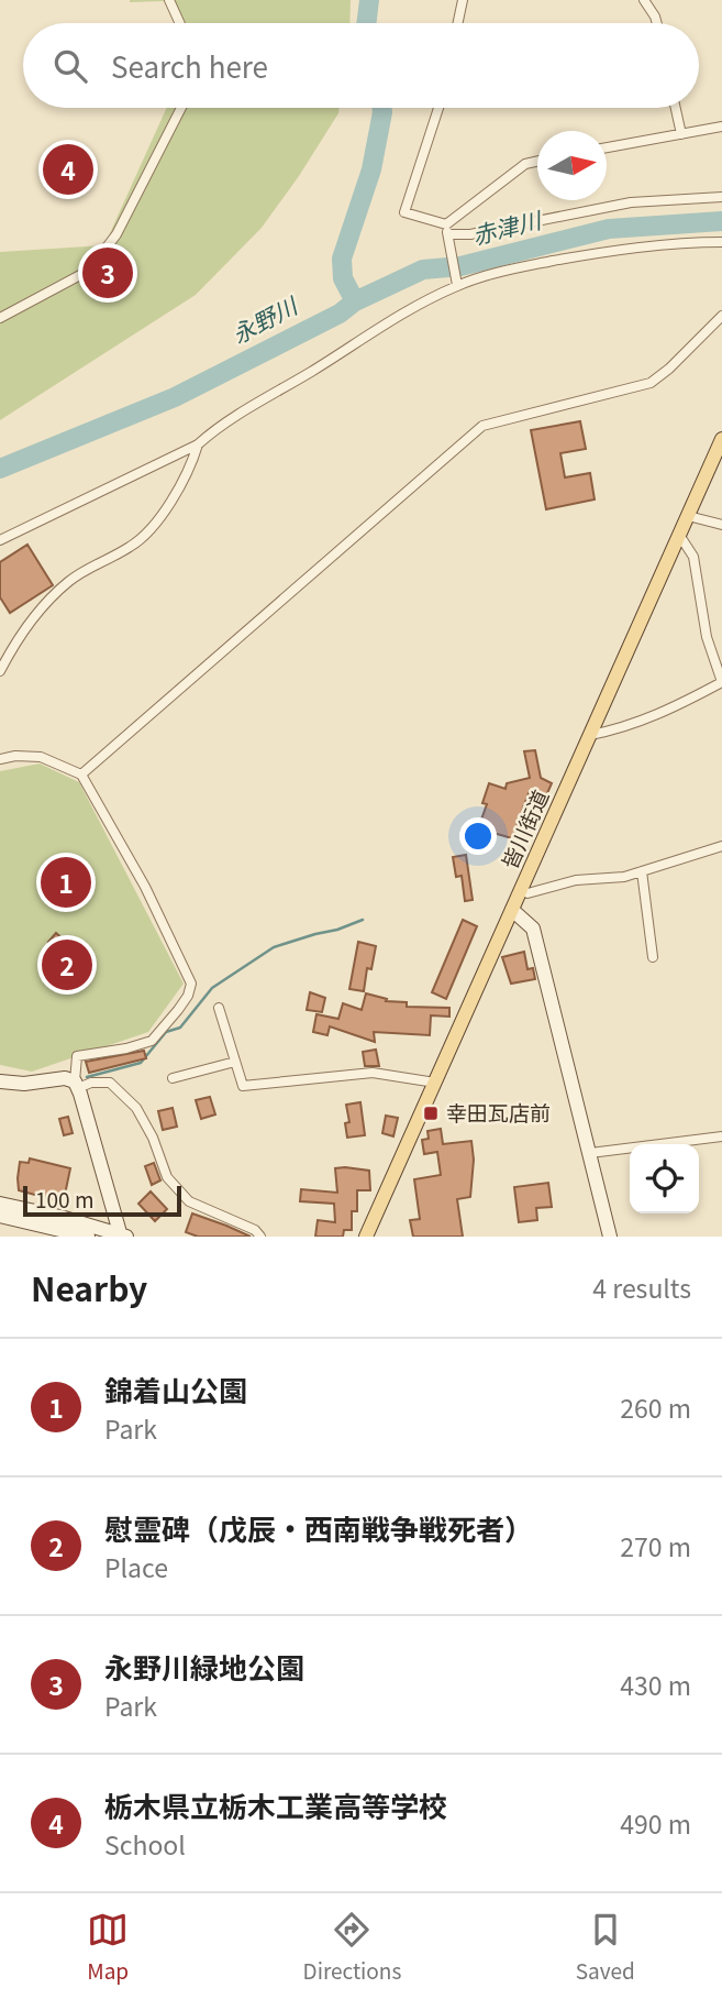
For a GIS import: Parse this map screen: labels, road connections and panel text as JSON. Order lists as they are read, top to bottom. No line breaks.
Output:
{"streets":{"main road":["皆川街道"]},"water":["赤津川","永野川"],"places":{"transit":["幸田瓦店前"]},"scale_bar":"100 m","north":"right","page":{"search":"Search here","pins":["4","3","1","2"],"scale":"100 m","heading":["Nearby","4 results"],"list":[{"mark":"1","name":"錦着山公園","note":"Park","value":"260 m"},{"mark":"2","name":"慰霊碑（戊辰・西南戦争戦死者）","note":"Place","value":"270 m"},{"mark":"3","name":"永野川緑地公園","note":"Park","value":"430 m"},{"mark":"4","name":"栃木県立栃木工業高等学校","note":"School","value":"490 m"}],"nav":["Map","Directions","Saved"]}}
